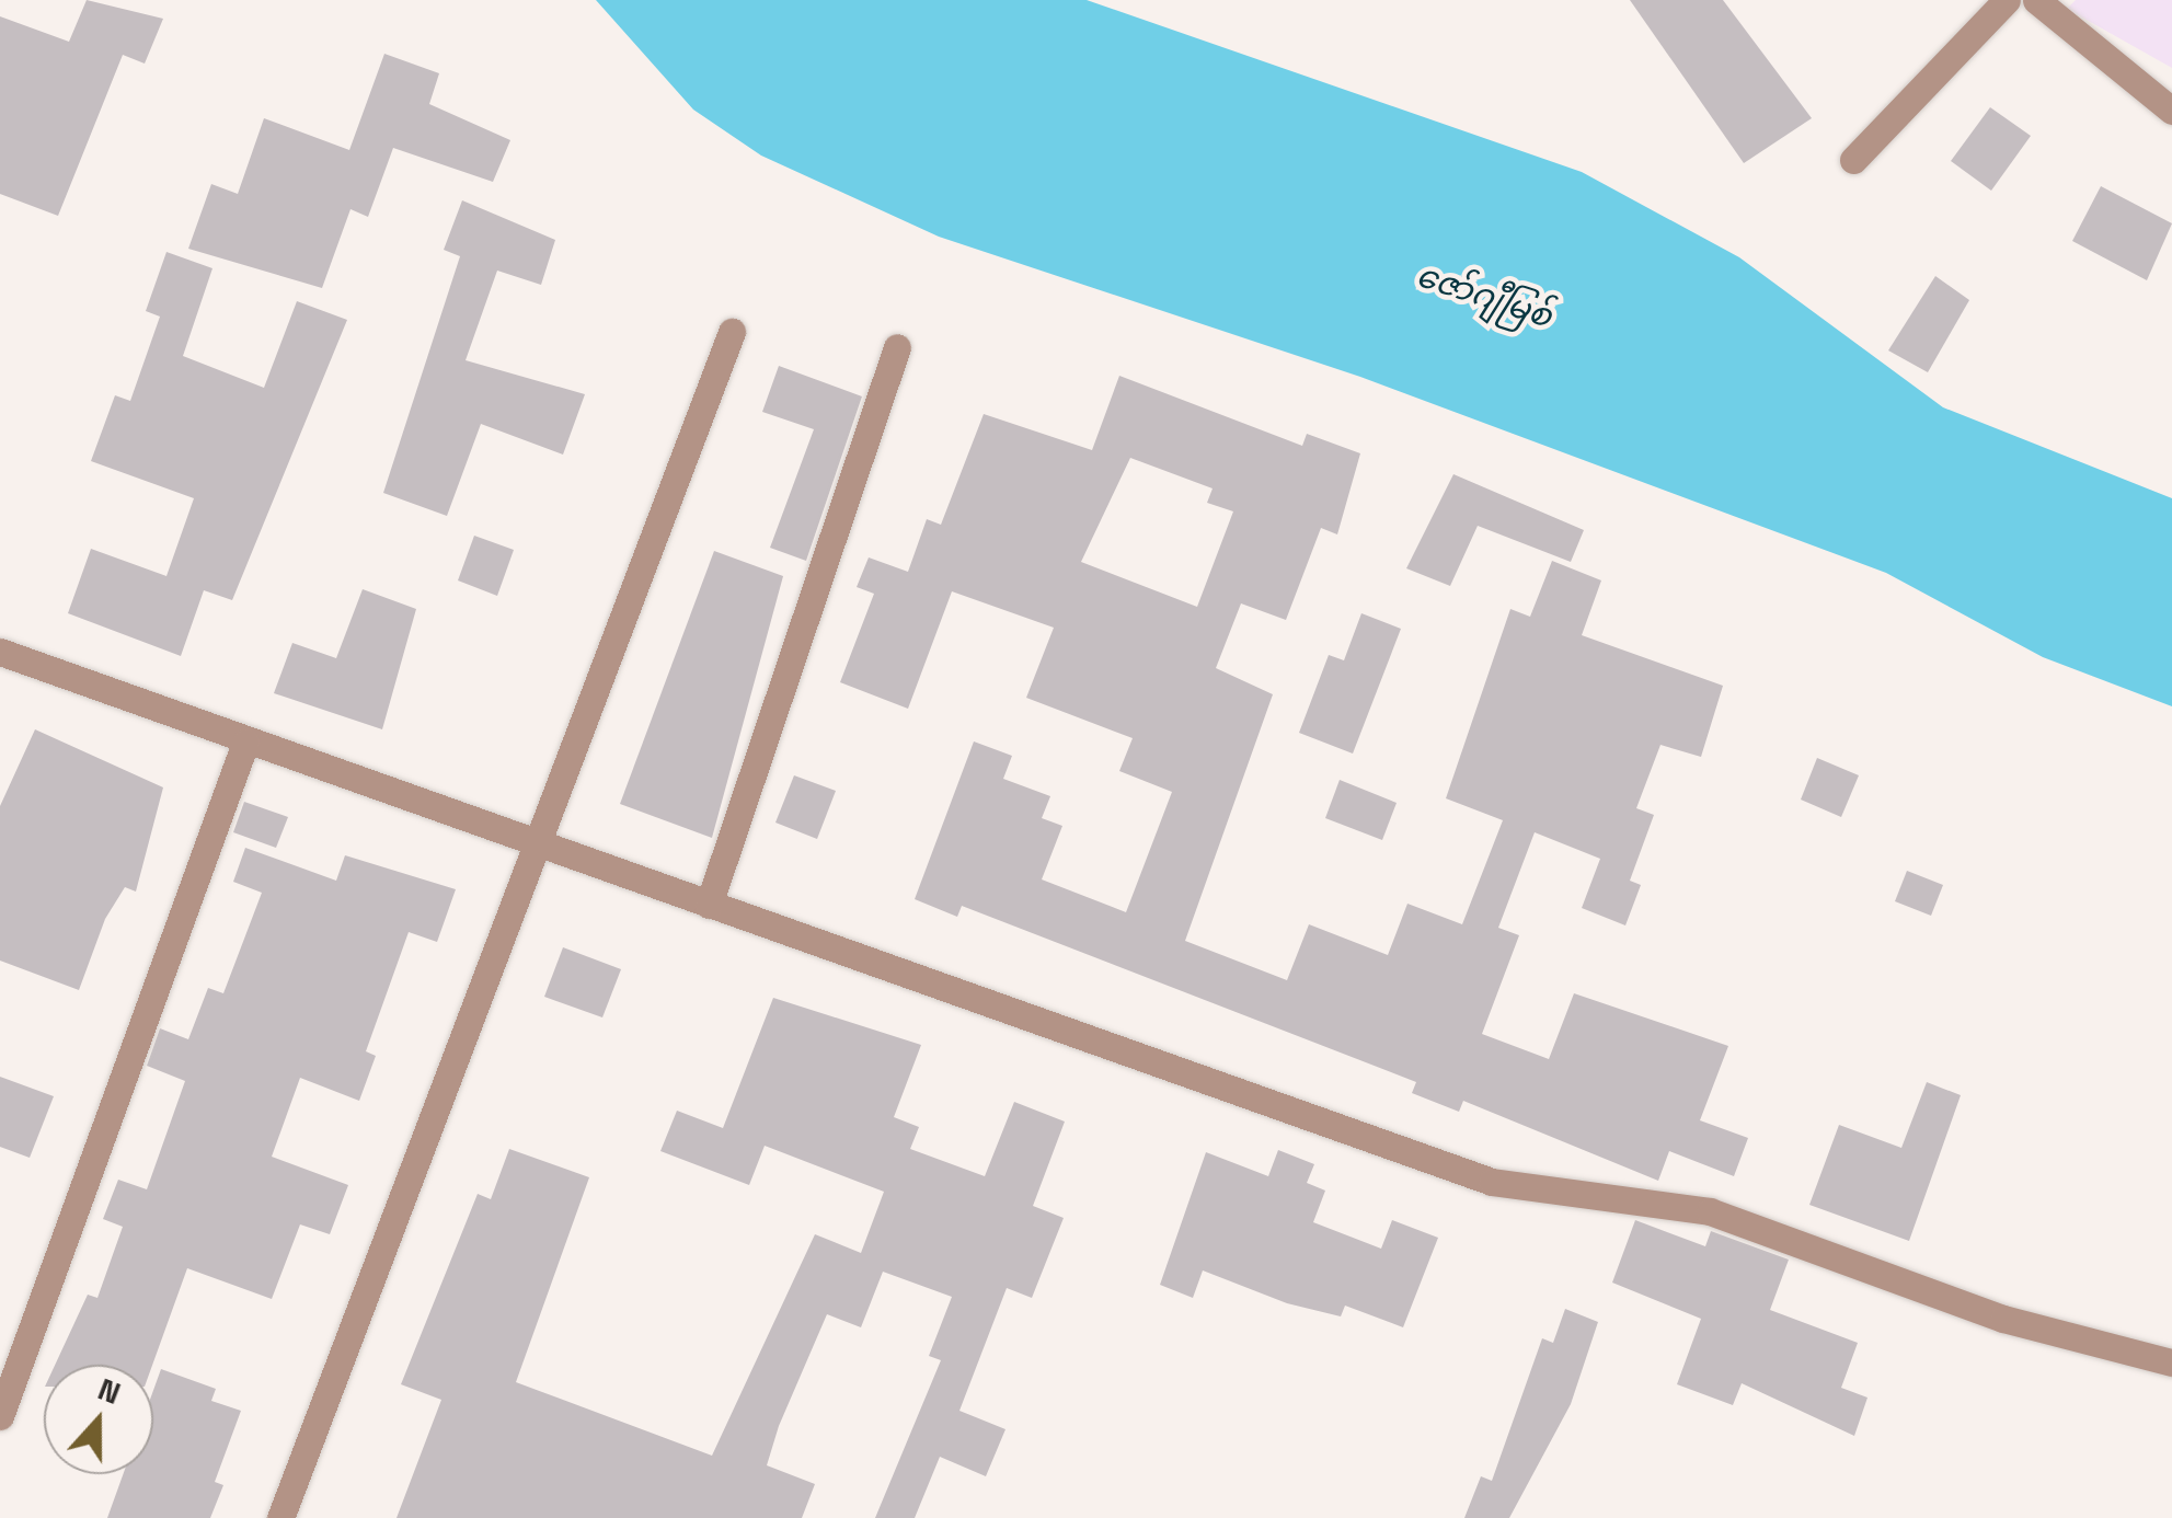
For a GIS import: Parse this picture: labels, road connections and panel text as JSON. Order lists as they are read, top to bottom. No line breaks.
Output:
{"water":["ဇော်ဂျီမြစ်"],"north":"top"}
